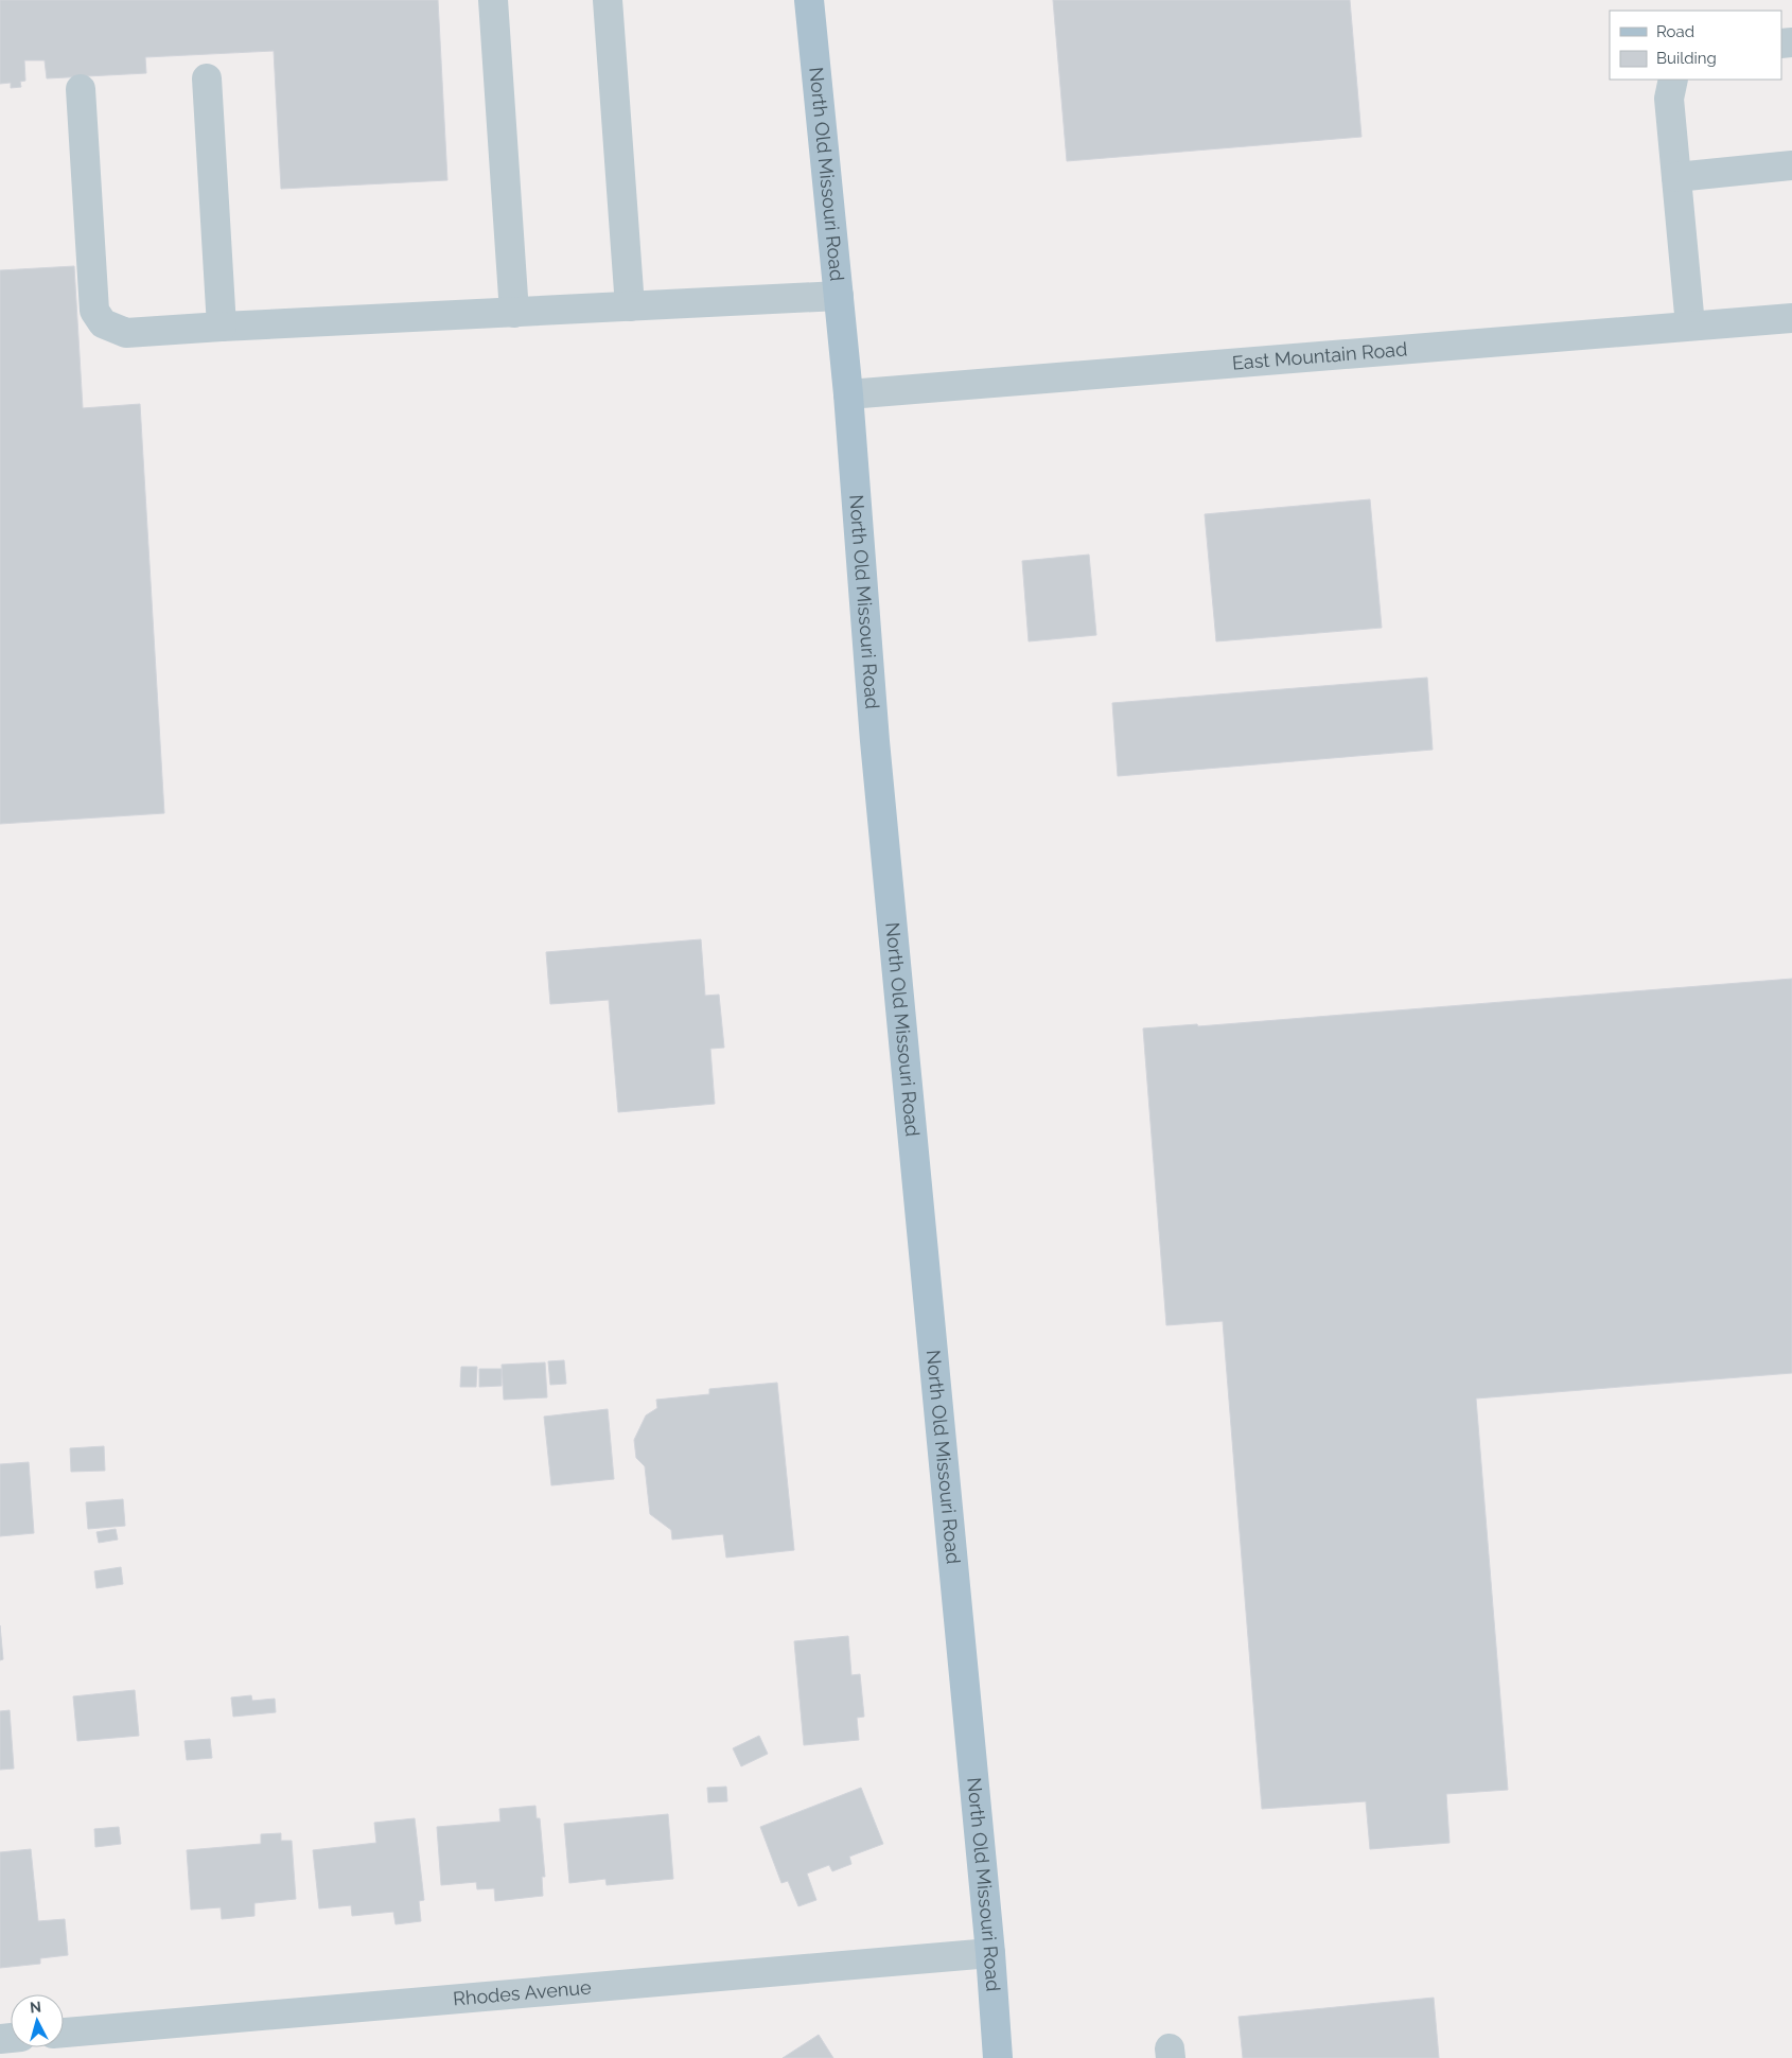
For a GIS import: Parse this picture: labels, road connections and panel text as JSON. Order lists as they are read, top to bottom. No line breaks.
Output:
{"streets":{"main road":["North Old Missouri Road"],"street":["East Mountain Road","Rhodes Avenue"]},"crossings":[["North Old Missouri Road","East Mountain Road"],["North Old Missouri Road","Rhodes Avenue"]],"legend":["Road","Building"],"north":"top"}
